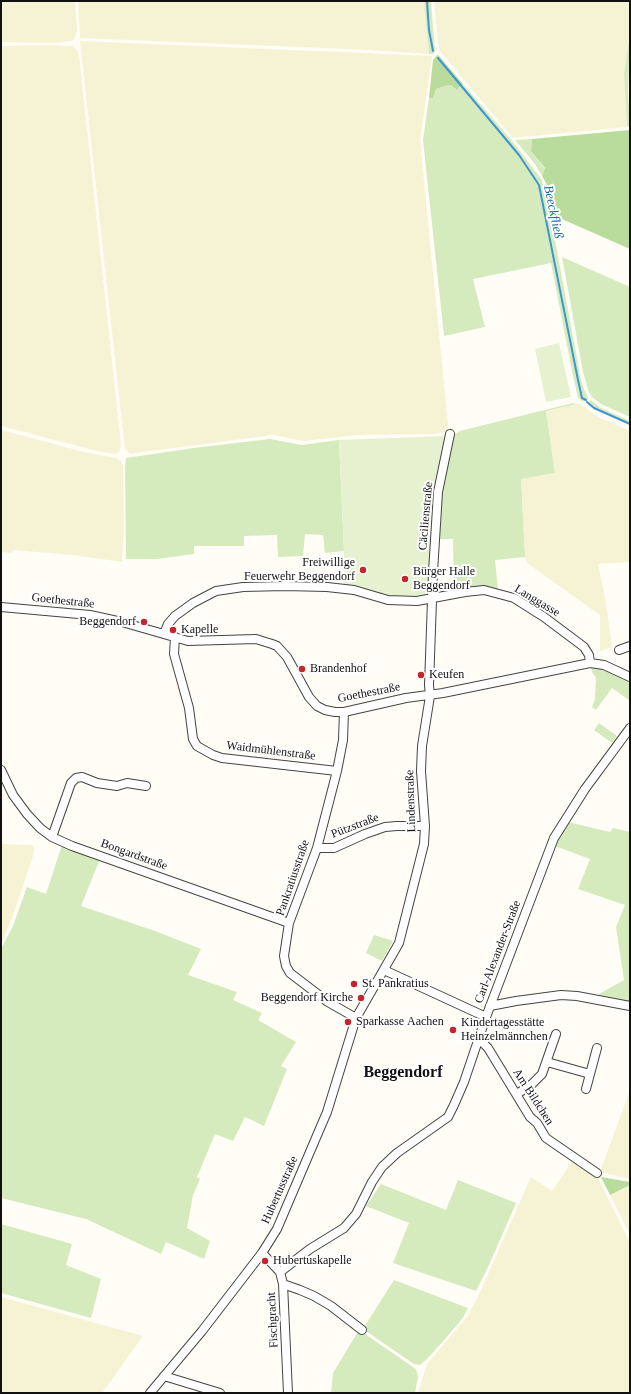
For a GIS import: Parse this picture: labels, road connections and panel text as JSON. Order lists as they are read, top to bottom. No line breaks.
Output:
{"streets":{"street":["Cäcilienstraße","Goethestraße","Langgasse","Waidmühlenstraße","Lindenstraße","Pützstraße","Bongardstraße","Pankratiusstraße","Carl-Alexander-Straße","Am Bildchen","Hubertusstraße","Fischgracht"]},"crossings":[["Cäcilienstraße","Goethestraße"],["Cäcilienstraße","Langgasse"],["Cäcilienstraße","Lindenstraße"],["Goethestraße","Langgasse"],["Goethestraße","Waidmühlenstraße"],["Goethestraße","Lindenstraße"],["Goethestraße","Pankratiusstraße"],["Waidmühlenstraße","Pankratiusstraße"],["Lindenstraße","Pützstraße"],["Lindenstraße","Hubertusstraße"],["Pützstraße","Pankratiusstraße"],["Bongardstraße","Pankratiusstraße"],["Pankratiusstraße","Hubertusstraße"],["Carl-Alexander-Straße","Am Bildchen"],["Carl-Alexander-Straße","Fischgracht"],["Hubertusstraße","Fischgracht"]],"districts":["Beggendorf"],"water":["Beeckfließ"],"places":["Freiwillige Feuerwehr Beggendorf","Bürger Halle Beggendorf","Beggendorf","Kapelle","Brandenhof","Keufen","St. Pankratius","Beggendorf Kirche","Sparkasse Aachen","Kindertagesstätte Heinzelmännchen","Hubertuskapelle"]}
